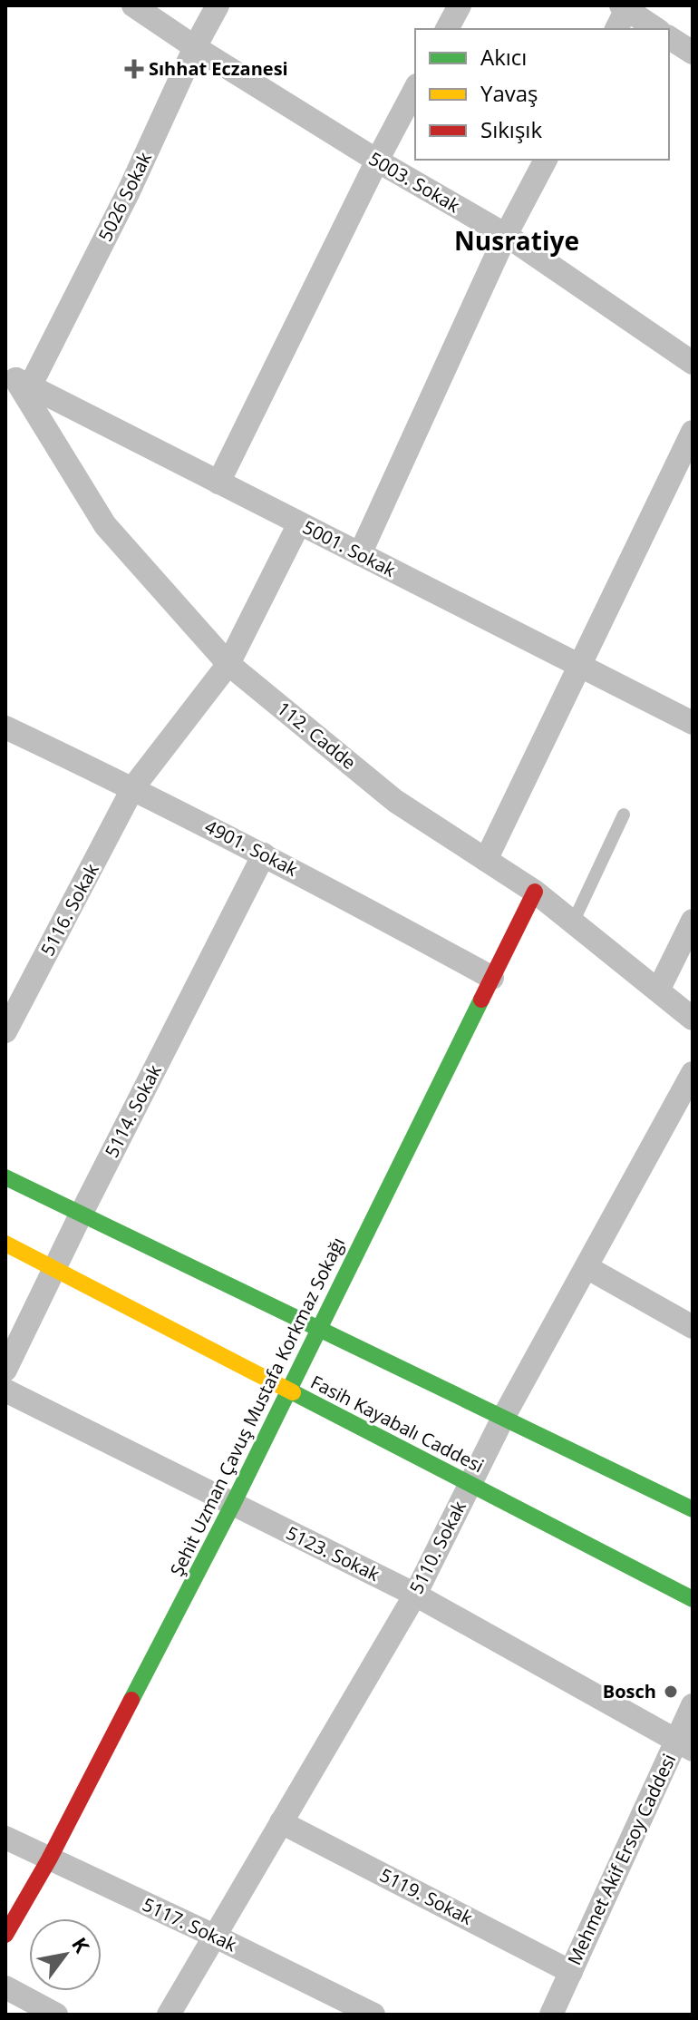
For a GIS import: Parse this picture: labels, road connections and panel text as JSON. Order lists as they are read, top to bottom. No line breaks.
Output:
{"streets":{"street":["5003. Sokak","5026 Sokak","5001. Sokak","112. Cadde","4901. Sokak","5116. Sokak","5114. Sokak","Şehit Uzman Çavuş Mustafa Korkmaz Sokağı","Fasih Kayabalı Caddesi","5110. Sokak","5123. Sokak","Mehmet Akif Ersoy Caddesi","5119. Sokak","5117. Sokak"]},"crossings":[["5003. Sokak","5026 Sokak"],["5026 Sokak","5001. Sokak"],["5026 Sokak","112. Cadde"],["5001. Sokak","112. Cadde"],["5001. Sokak","5116. Sokak"],["112. Cadde","5116. Sokak"],["112. Cadde","Şehit Uzman Çavuş Mustafa Korkmaz Sokağı"],["4901. Sokak","5116. Sokak"],["4901. Sokak","5114. Sokak"],["4901. Sokak","Şehit Uzman Çavuş Mustafa Korkmaz Sokağı"],["5114. Sokak","Fasih Kayabalı Caddesi"],["Şehit Uzman Çavuş Mustafa Korkmaz Sokağı","Fasih Kayabalı Caddesi"],["Şehit Uzman Çavuş Mustafa Korkmaz Sokağı","5123. Sokak"],["Şehit Uzman Çavuş Mustafa Korkmaz Sokağı","5117. Sokak"],["Fasih Kayabalı Caddesi","5110. Sokak"],["5110. Sokak","5123. Sokak"],["5110. Sokak","5119. Sokak"],["5110. Sokak","5117. Sokak"],["5123. Sokak","Mehmet Akif Ersoy Caddesi"],["Mehmet Akif Ersoy Caddesi","5119. Sokak"]],"districts":["Nusratiye"],"places":{"health":["Sıhhat Eczanesi"],"other":["Bosch"]},"legend":["Akıcı","Yavaş","Sıkışık"],"north":"top right"}
